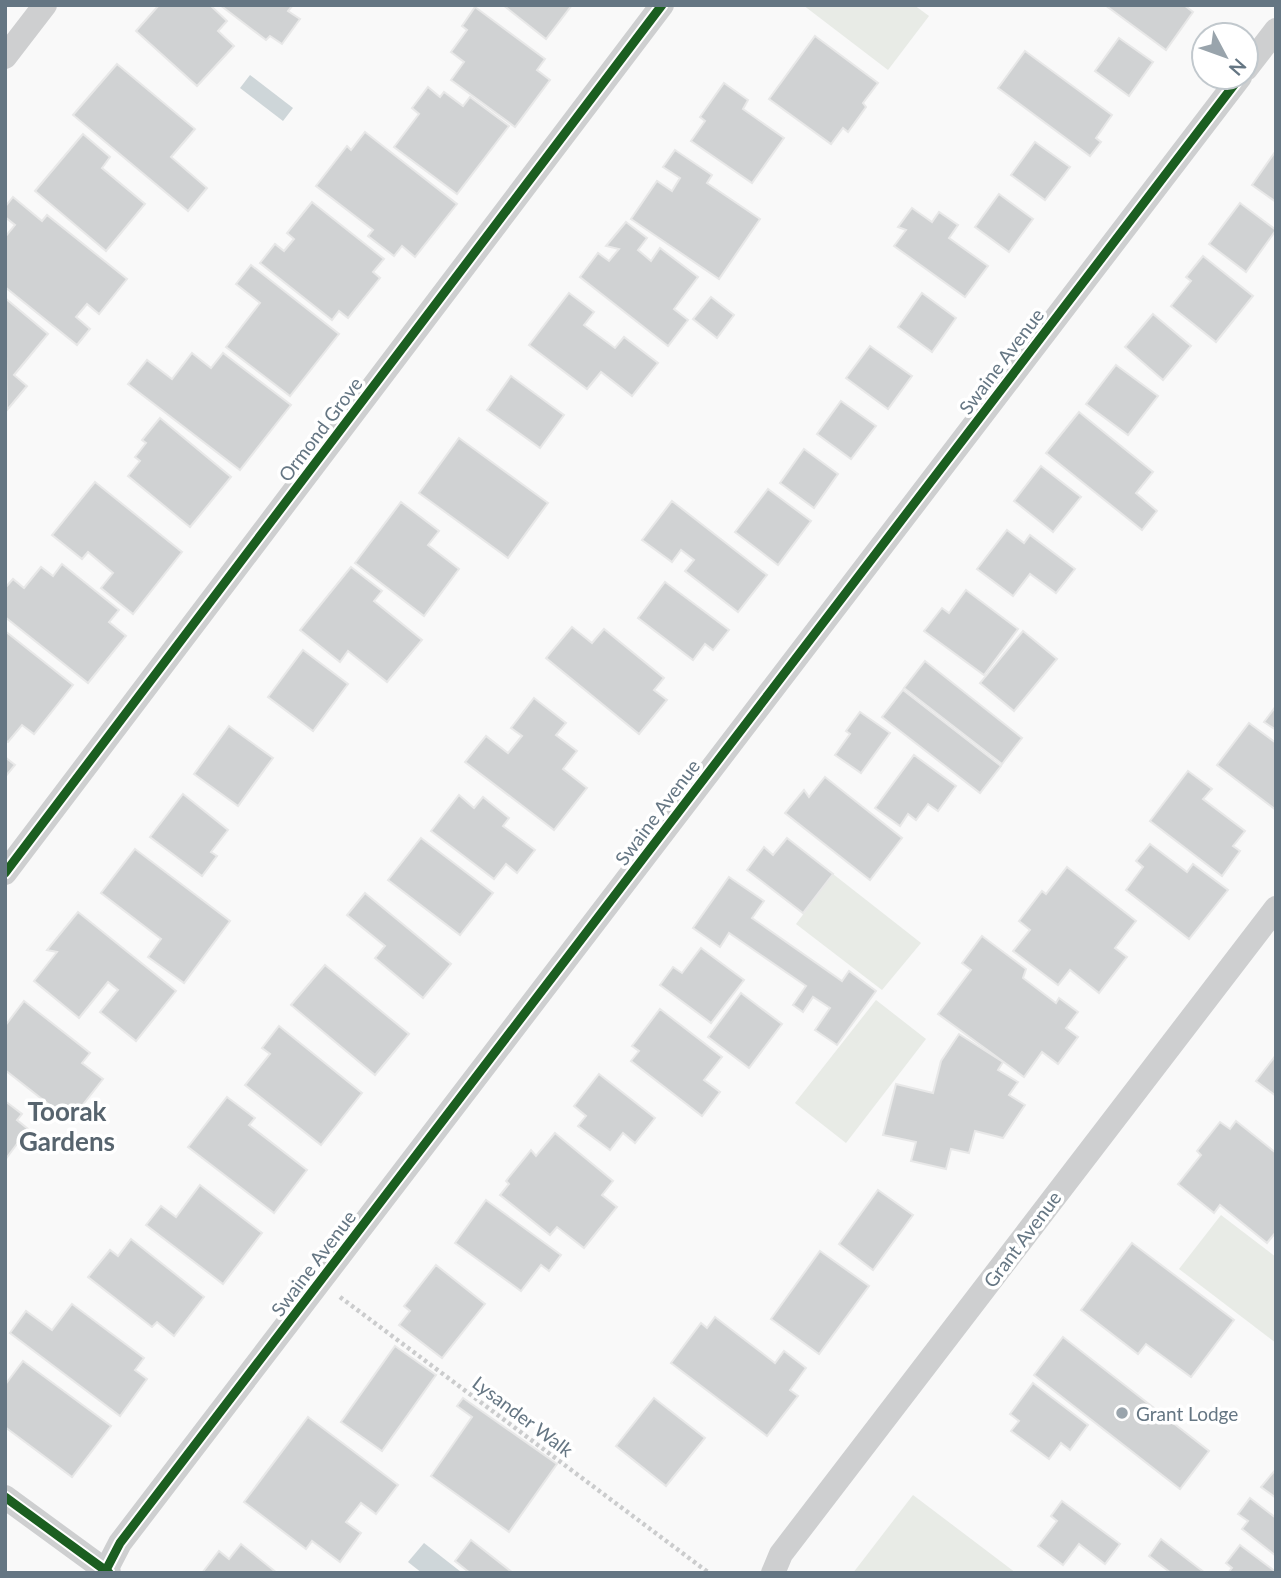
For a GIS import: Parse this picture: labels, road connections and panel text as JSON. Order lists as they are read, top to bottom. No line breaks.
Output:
{"streets":{"street":["Swaine Avenue","Ormond Grove","Grant Avenue"],"path":["Lysander Walk"]},"crossings":[["Swaine Avenue","Lysander Walk"]],"districts":["Toorak Gardens"],"places":["Grant Lodge"],"north":"bottom right"}
